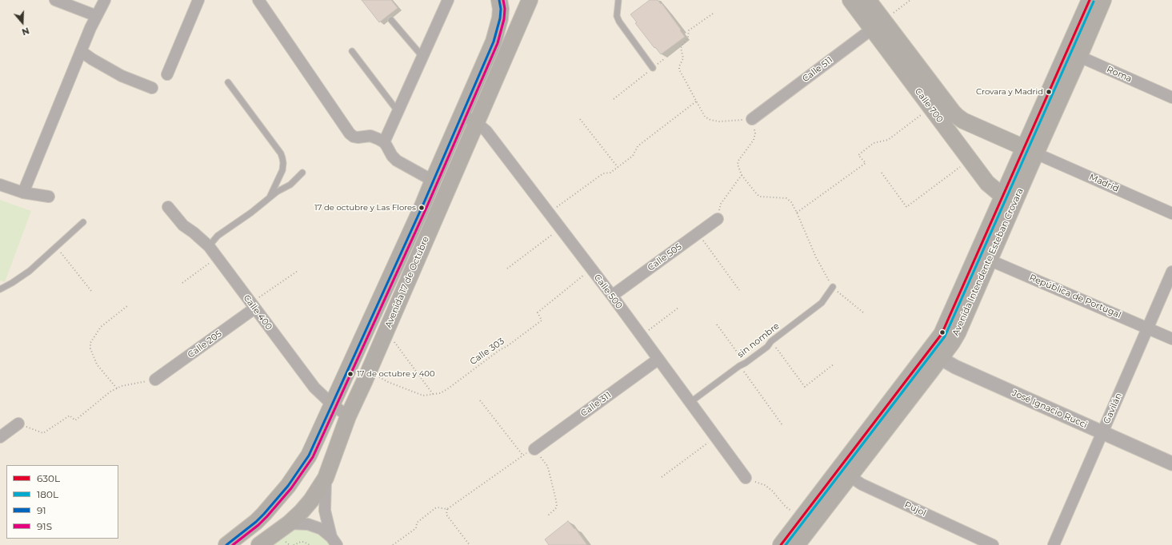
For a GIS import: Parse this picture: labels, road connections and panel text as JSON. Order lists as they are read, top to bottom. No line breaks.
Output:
{"streets":{"main road":["Calle 700","Avenida Intendente Esteban Crovara","Avenida 17 de Octubre"],"street":["Calle 511","Roma","Madrid","Calle 505","Calle 500","República de Portugal","Calle 400","Calle 205","Calle 311","Gavilán","José Ignacio Rucci","Pujol"],"lane":["sin nombre"],"path":["Calle 303"]},"crossings":[["Calle 511","Calle 700"],["Roma","Avenida Intendente Esteban Crovara"],["Calle 700","Madrid"],["Calle 700","Avenida Intendente Esteban Crovara"],["Madrid","Avenida Intendente Esteban Crovara"],["Calle 505","Calle 500"],["Avenida Intendente Esteban Crovara","República de Portugal"],["Avenida Intendente Esteban Crovara","José Ignacio Rucci"],["Avenida Intendente Esteban Crovara","Pujol"],["Avenida 17 de Octubre","Calle 500"],["Avenida 17 de Octubre","Calle 400"],["Avenida 17 de Octubre","Calle 303"],["Calle 500","sin nombre"],["Calle 500","Calle 303"],["Calle 500","Calle 311"],["República de Portugal","Gavilán"],["Calle 400","Calle 205"],["Gavilán","José Ignacio Rucci"]],"places":["Crovara y Madrid","17 de octubre y Las Flores","17 de octubre y 400"],"lines":["transit line 630L","transit line 91","transit line 91S","transit line 180L"],"legend":["630L","180L","91","91S"],"north":"bottom"}
